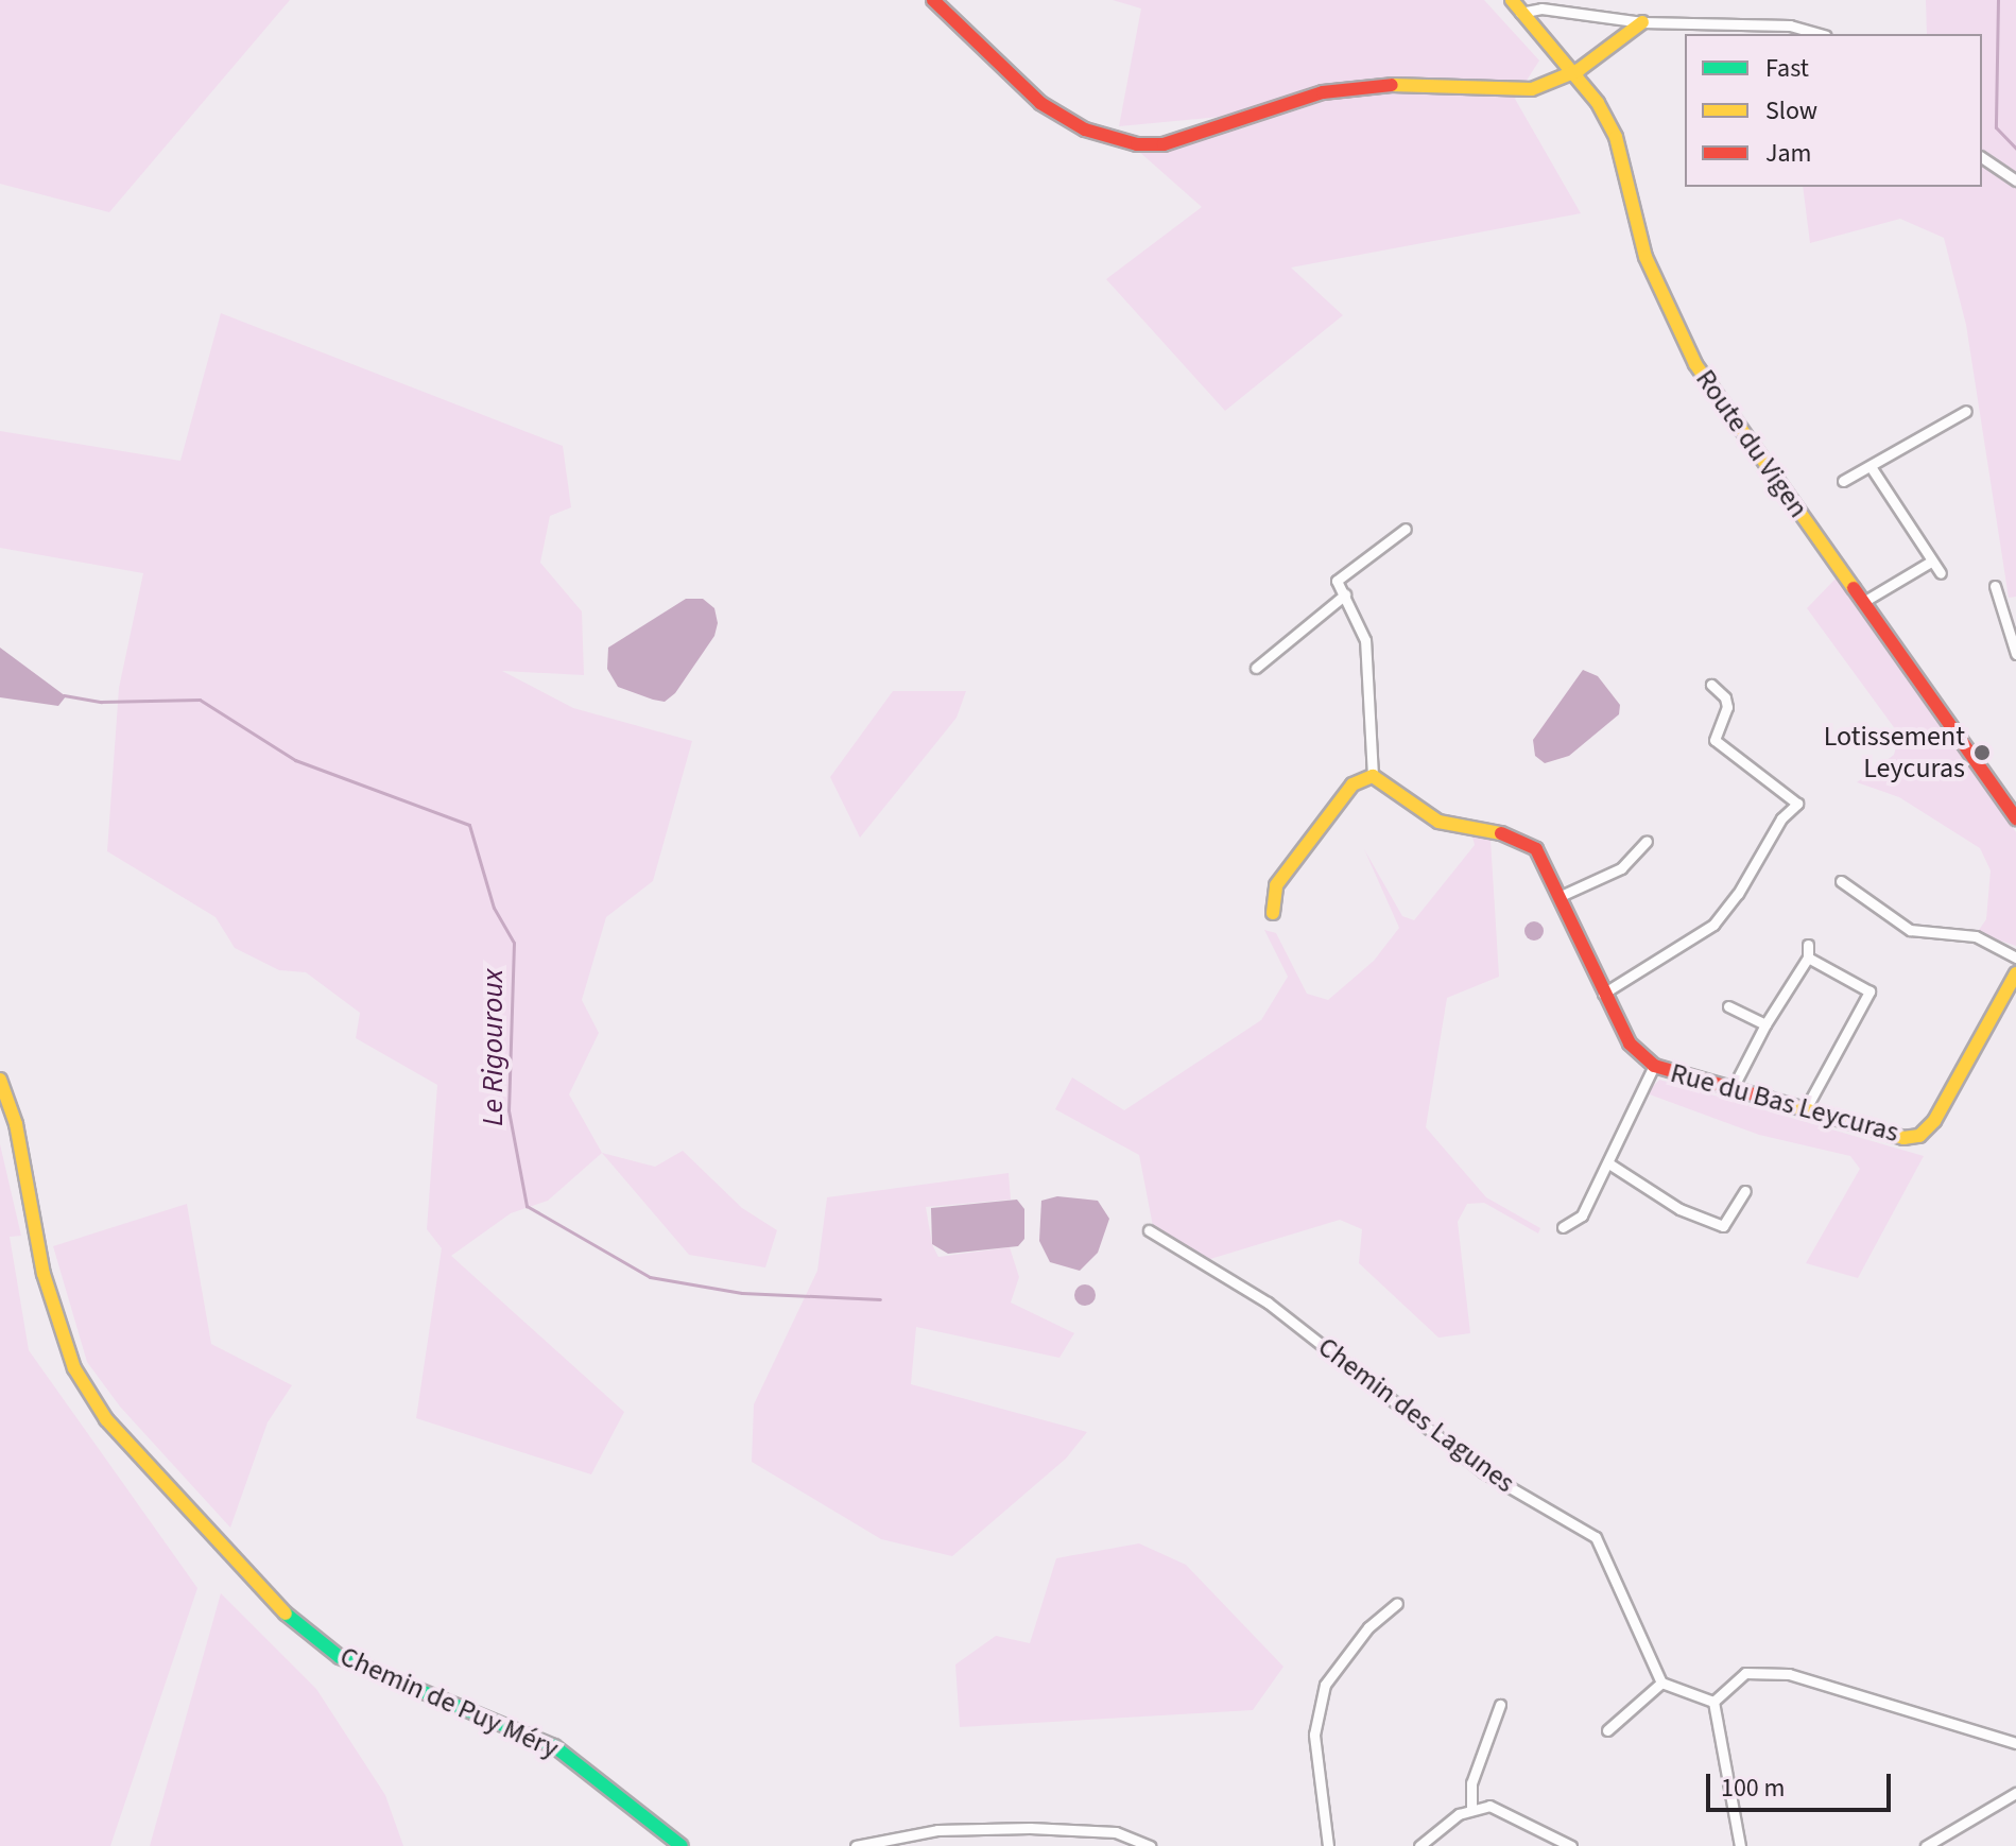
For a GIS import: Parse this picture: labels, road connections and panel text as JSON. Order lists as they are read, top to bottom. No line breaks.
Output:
{"streets":{"street":["Route du Vigen","Rue du Bas Leycuras","Chemin des Lagunes","Chemin de Puy Méry"]},"water":["Le Rigouroux"],"places":["Lotissement Leycuras"],"legend":["Fast","Slow","Jam"],"scale_bar":"100 m"}
